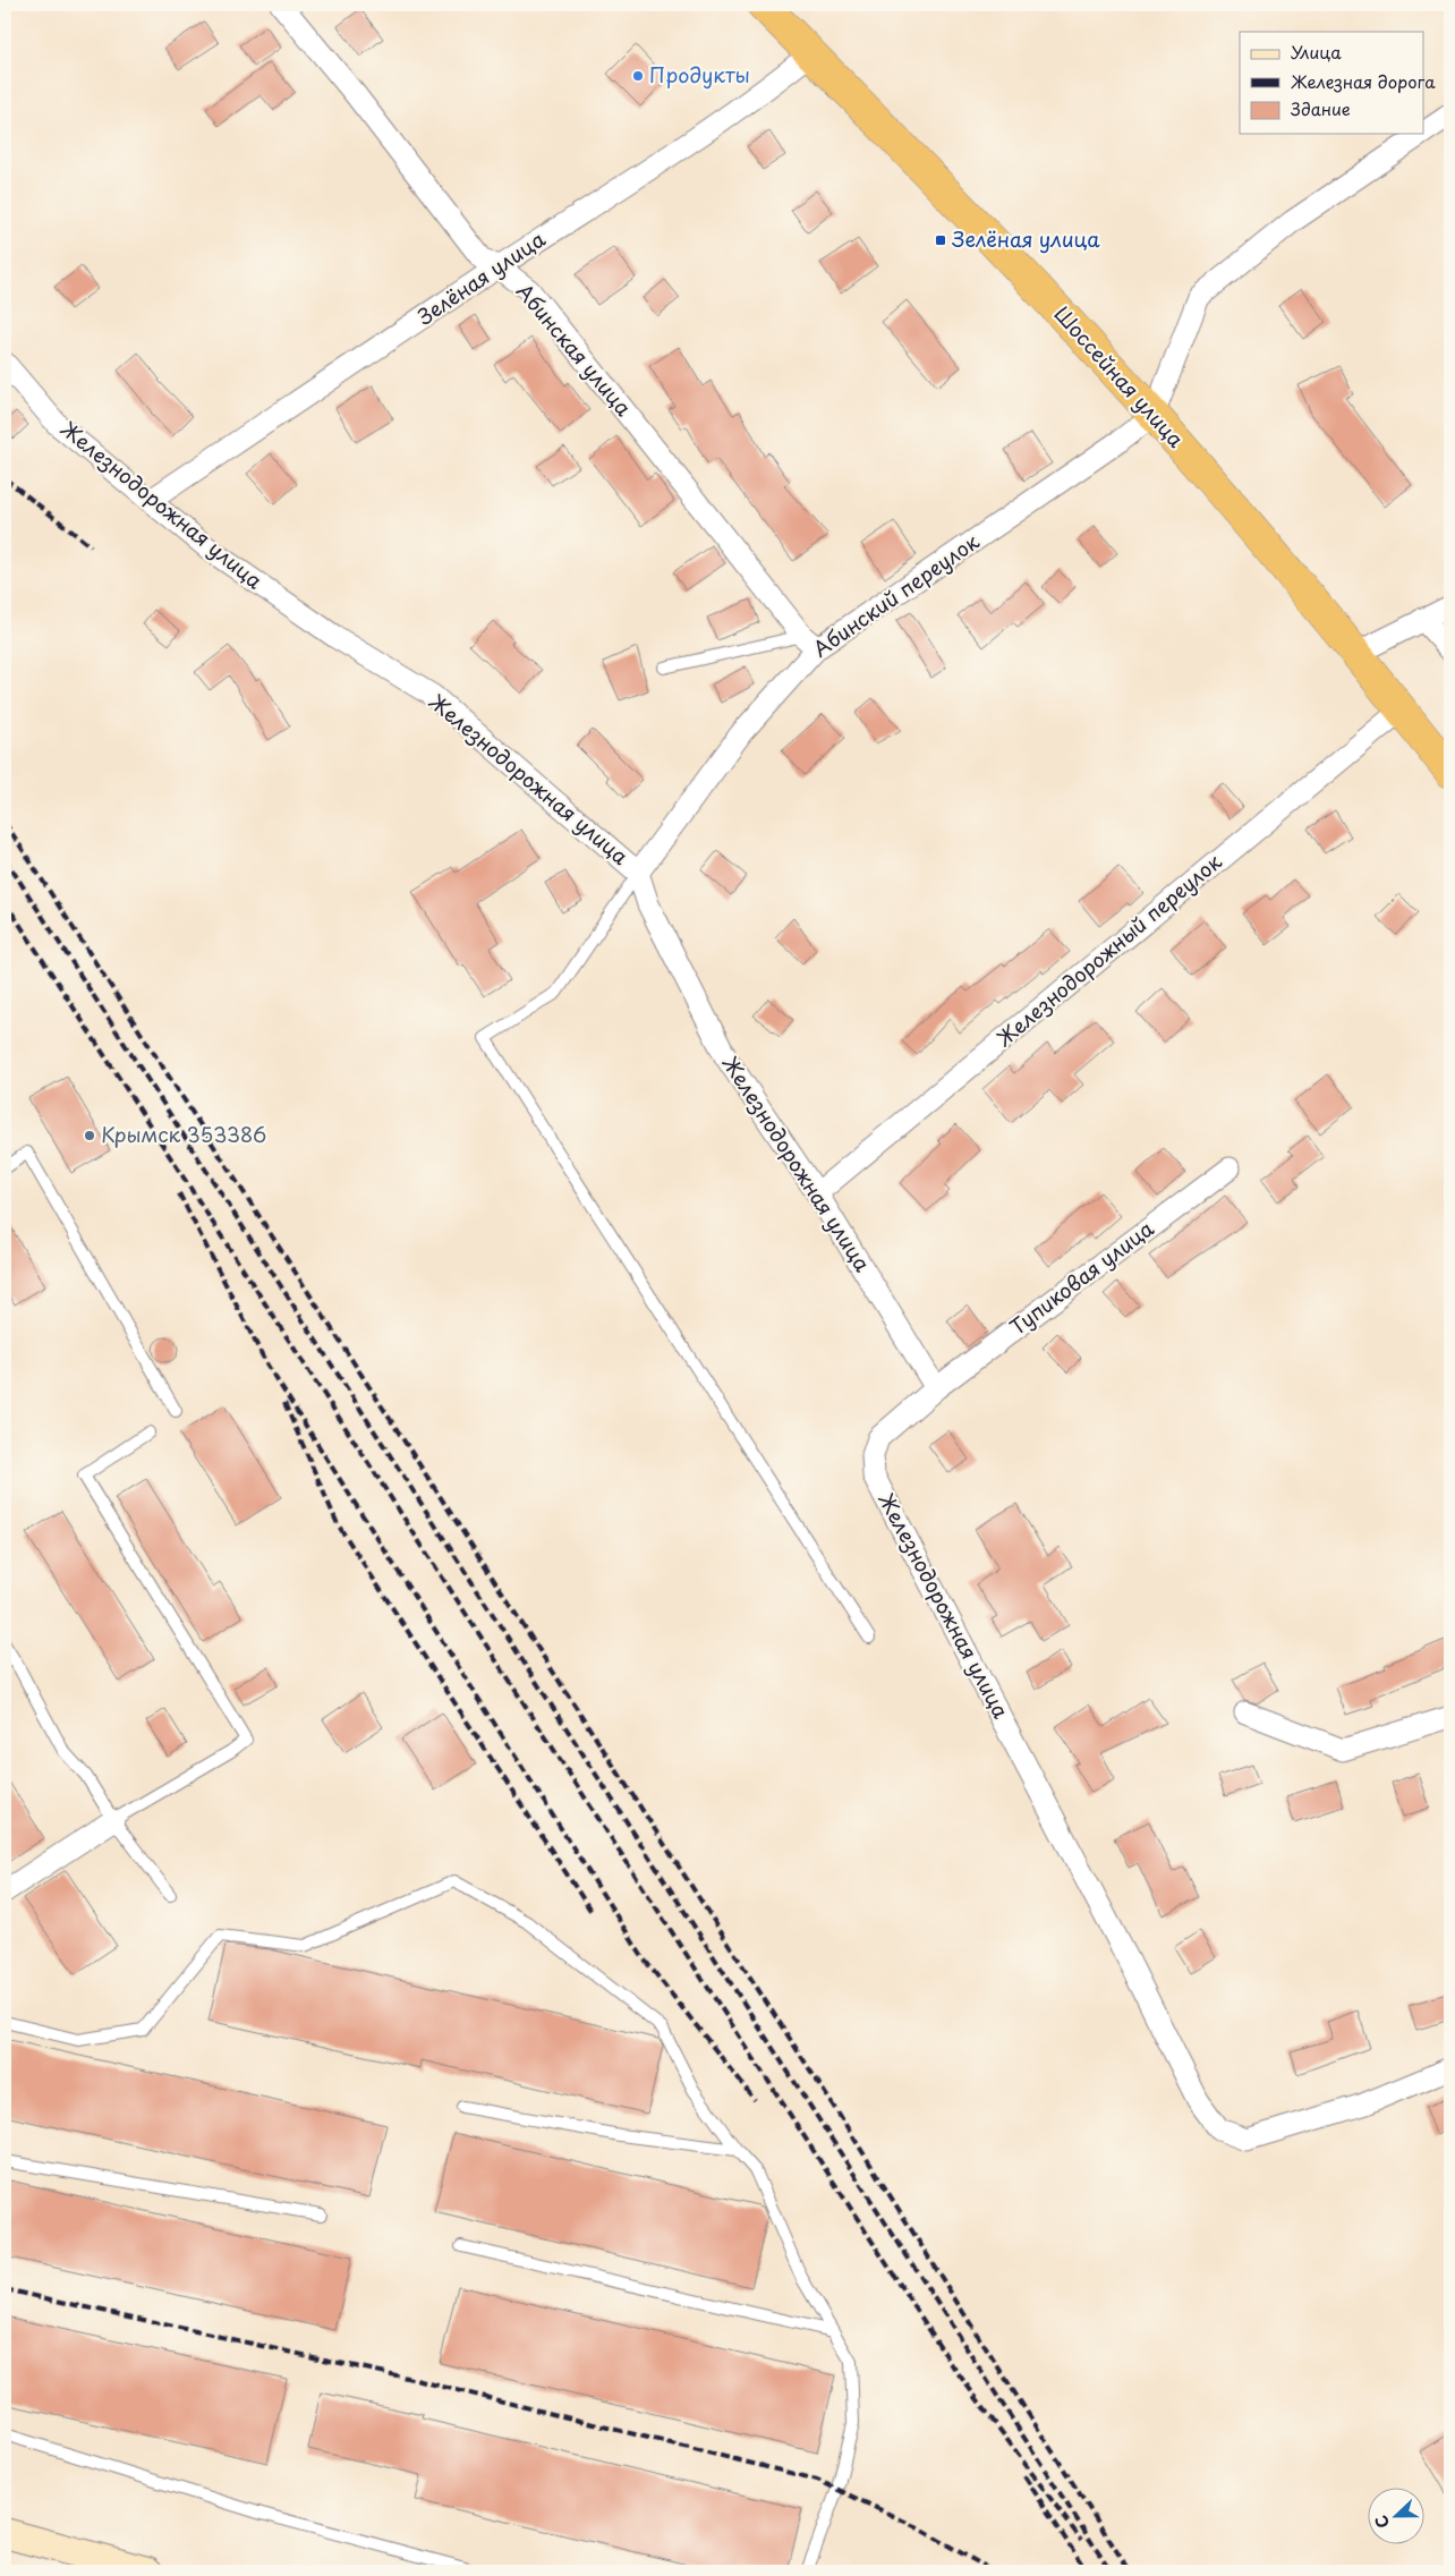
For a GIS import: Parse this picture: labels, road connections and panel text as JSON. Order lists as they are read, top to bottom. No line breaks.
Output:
{"streets":{"highway":["Шоссейная улица"],"street":["Зелёная улица","Абинская улица","Железнодорожная улица","Абинский переулок","Железнодорожный переулок","Тупиковая улица"]},"crossings":[["Зелёная улица","Абинская улица"],["Зелёная улица","Шоссейная улица"],["Зелёная улица","Железнодорожная улица"],["Абинская улица","Абинский переулок"],["Шоссейная улица","Абинский переулок"],["Шоссейная улица","Железнодорожный переулок"],["Железнодорожная улица","Абинский переулок"],["Железнодорожная улица","Железнодорожный переулок"],["Железнодорожная улица","Тупиковая улица"]],"places":{"other":["Продукты","Крымск 353386"],"transit":["Зелёная улица"]},"legend":["Улица","Железная дорога","Здание"],"north":"left"}
